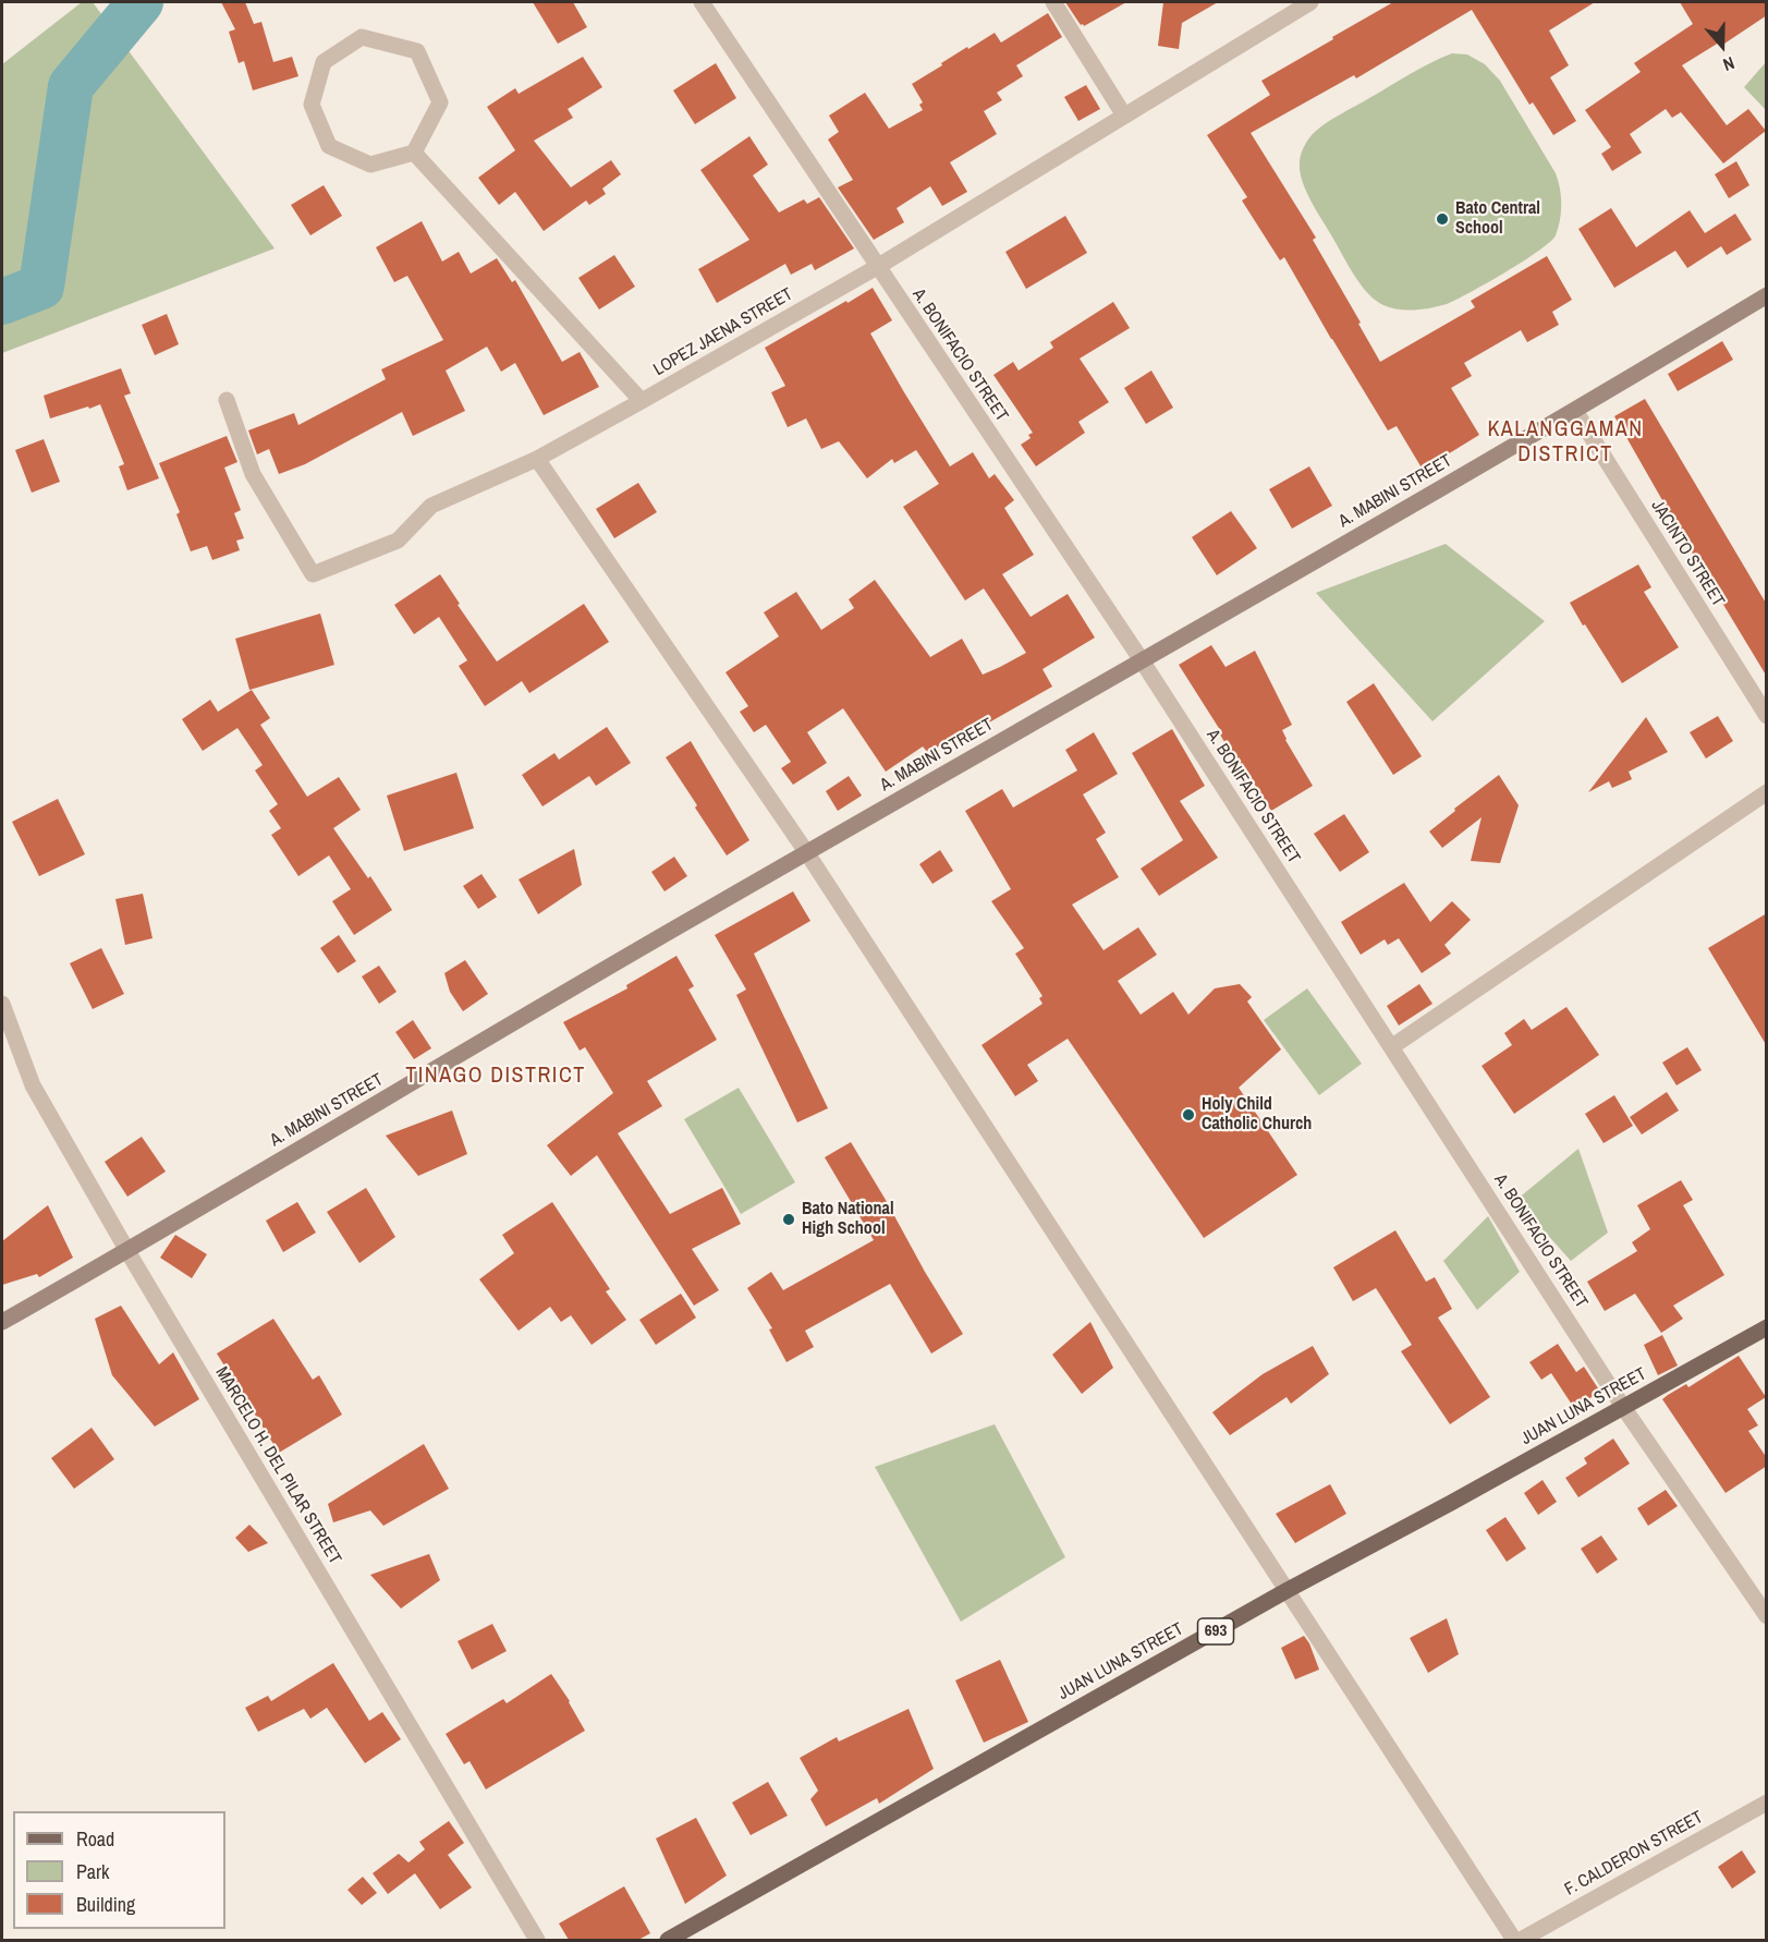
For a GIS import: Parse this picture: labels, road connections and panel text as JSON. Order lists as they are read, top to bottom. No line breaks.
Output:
{"streets":{"main road":["JUAN LUNA STREET","693"],"street":["LOPEZ JAENA STREET","A. BONIFACIO STREET","A. MABINI STREET","JACINTO STREET","MARCELO H. DEL PILAR STREET","F. CALDERON STREET"]},"crossings":[["LOPEZ JAENA STREET","A. BONIFACIO STREET"],["A. BONIFACIO STREET","A. MABINI STREET"],["A. BONIFACIO STREET","JUAN LUNA STREET"],["A. MABINI STREET","JACINTO STREET"],["A. MABINI STREET","MARCELO H. DEL PILAR STREET"]],"districts":["KALANGGAMAN DISTRICT","TINAGO DISTRICT"],"places":["Bato Central School","Holy Child Catholic Church","Bato National High School"],"legend":["Road","Park","Building"],"north":"bottom"}
